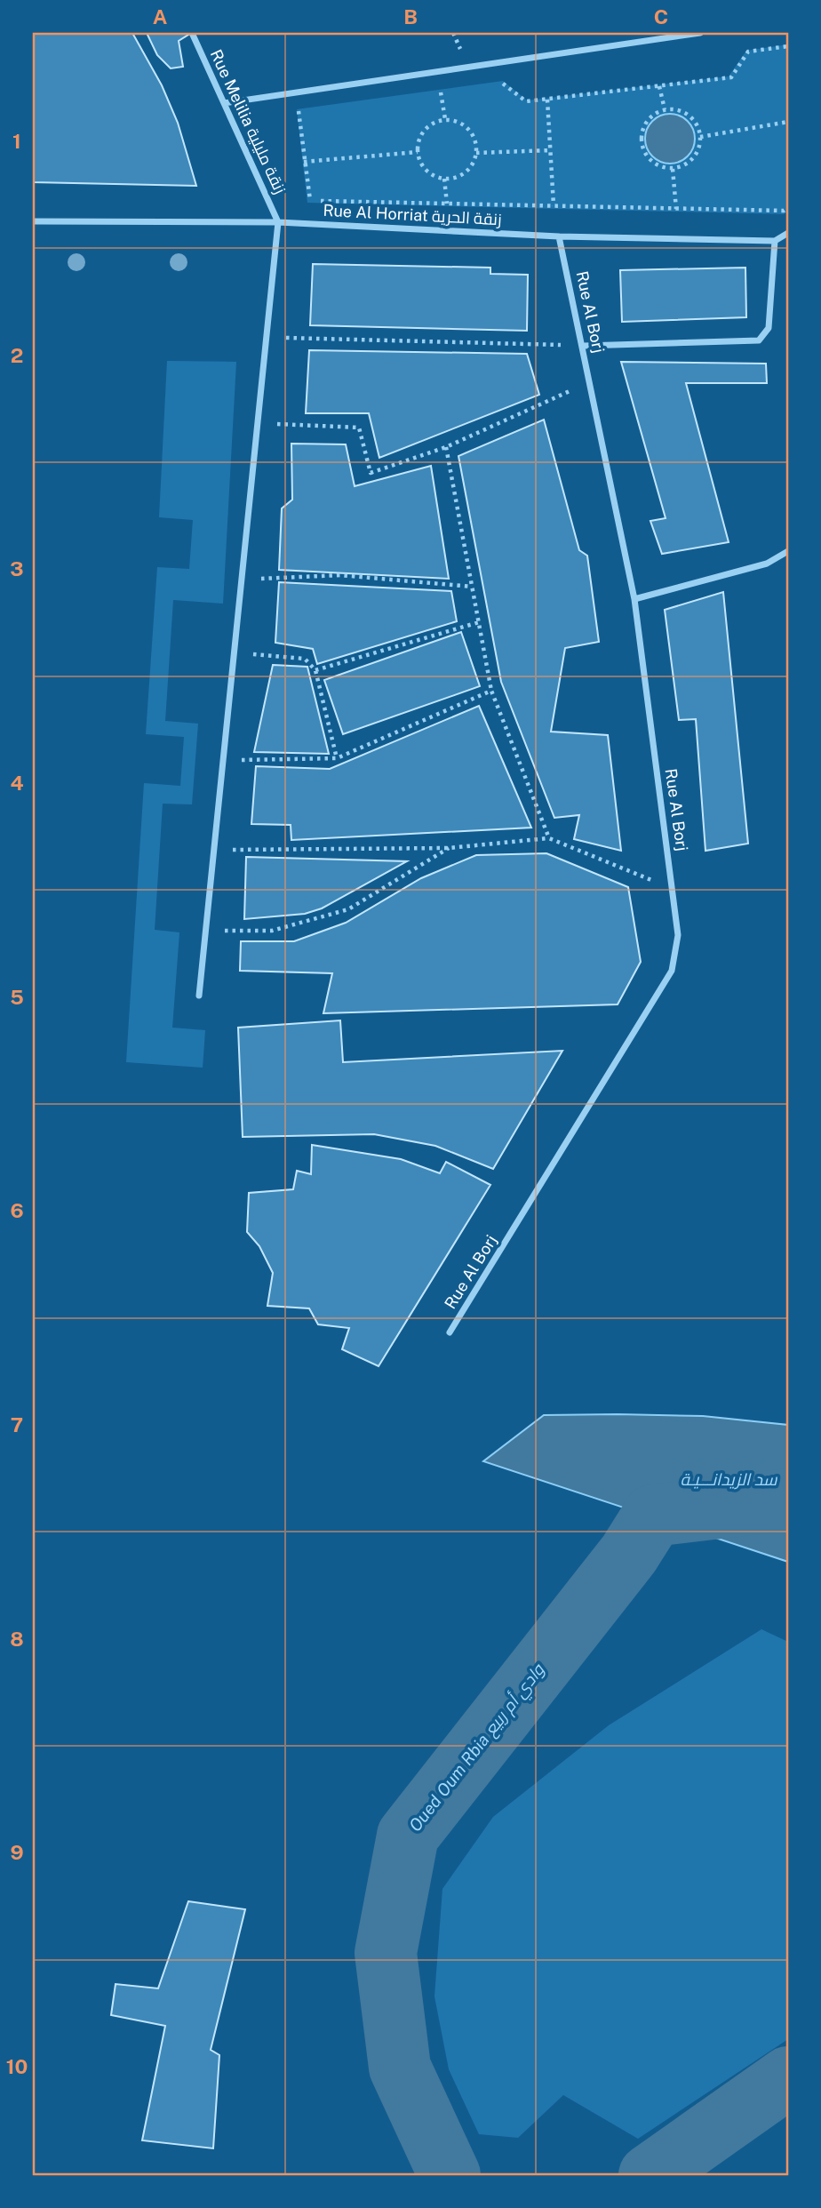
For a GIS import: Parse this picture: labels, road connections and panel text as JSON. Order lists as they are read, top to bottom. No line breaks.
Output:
{"streets":{"street":["Rue Melilia زنقة مليلية","Rue Al Horriat زنقة الحرية","Rue Al Borj"]},"crossings":[["Rue Melilia زنقة مليلية","Rue Al Horriat زنقة الحرية"],["Rue Al Horriat زنقة الحرية","Rue Al Borj"]],"water":["سد الزيدانـــيـة","Oued Oum Rbia وادي أم ربيع"],"grid":{"columns":["A","B","C"],"rows":["1","2","3","4","5","6","7","8","9","10"]}}
